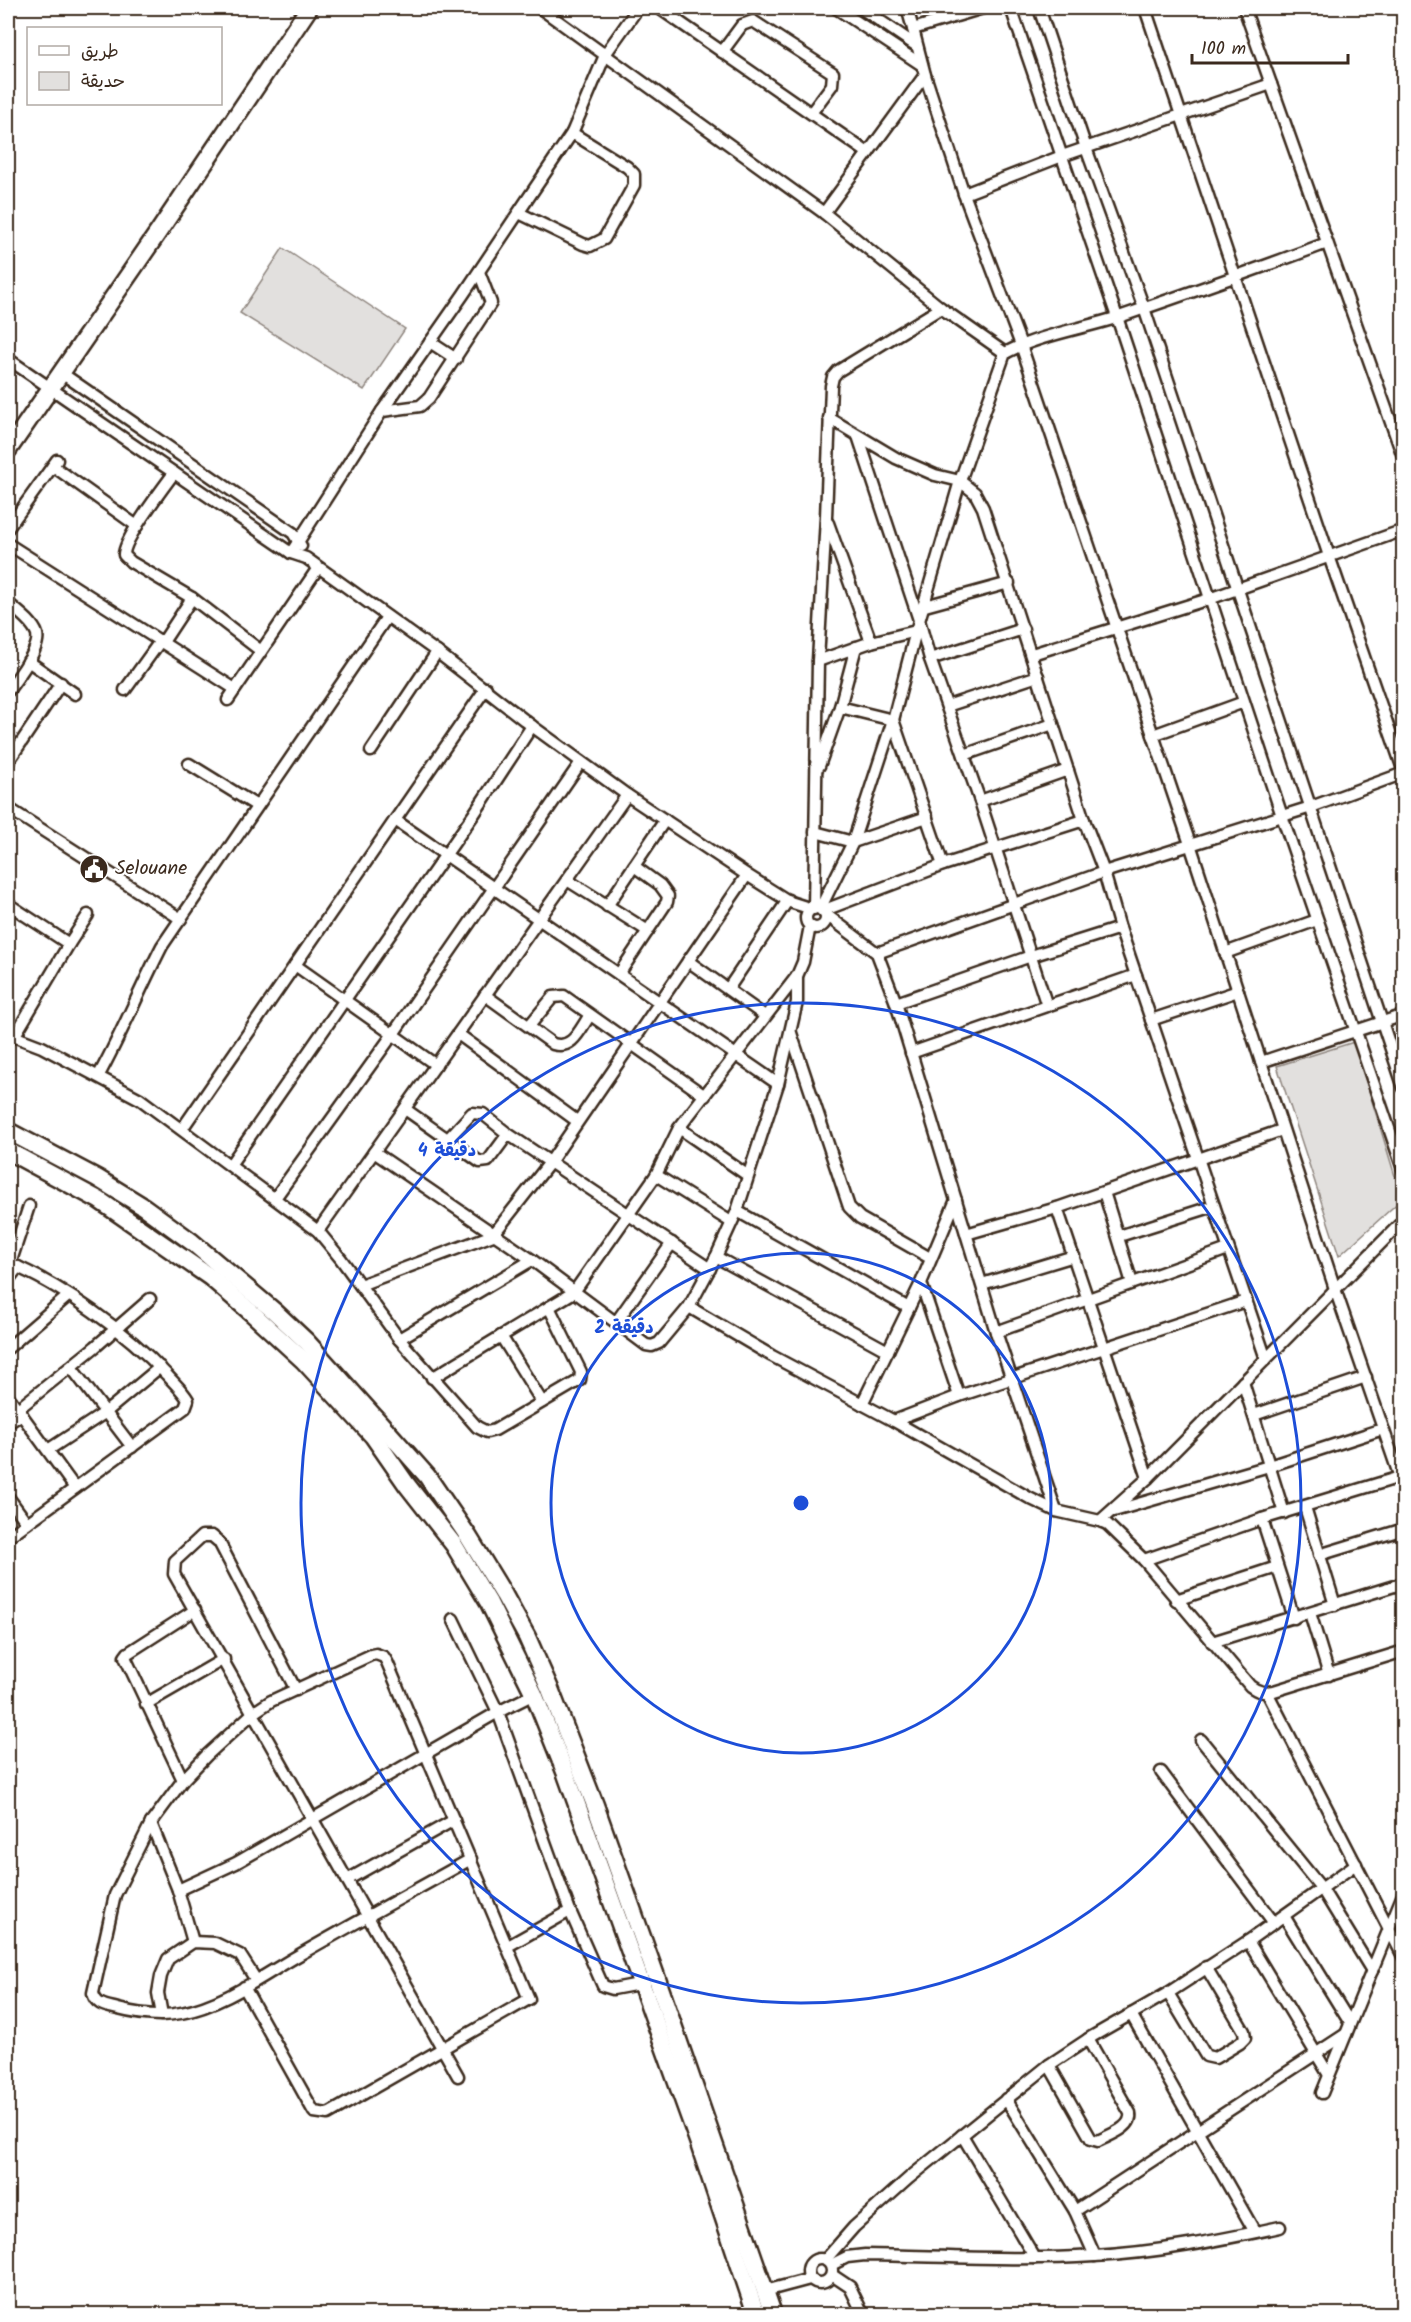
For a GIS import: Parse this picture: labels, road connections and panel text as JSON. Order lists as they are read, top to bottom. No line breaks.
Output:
{"places":{"public building":["Selouane"]},"legend":["طريق","حديقة"],"scale_bar":"100 m","rings":["4 دقيقة","2 دقيقة"]}
